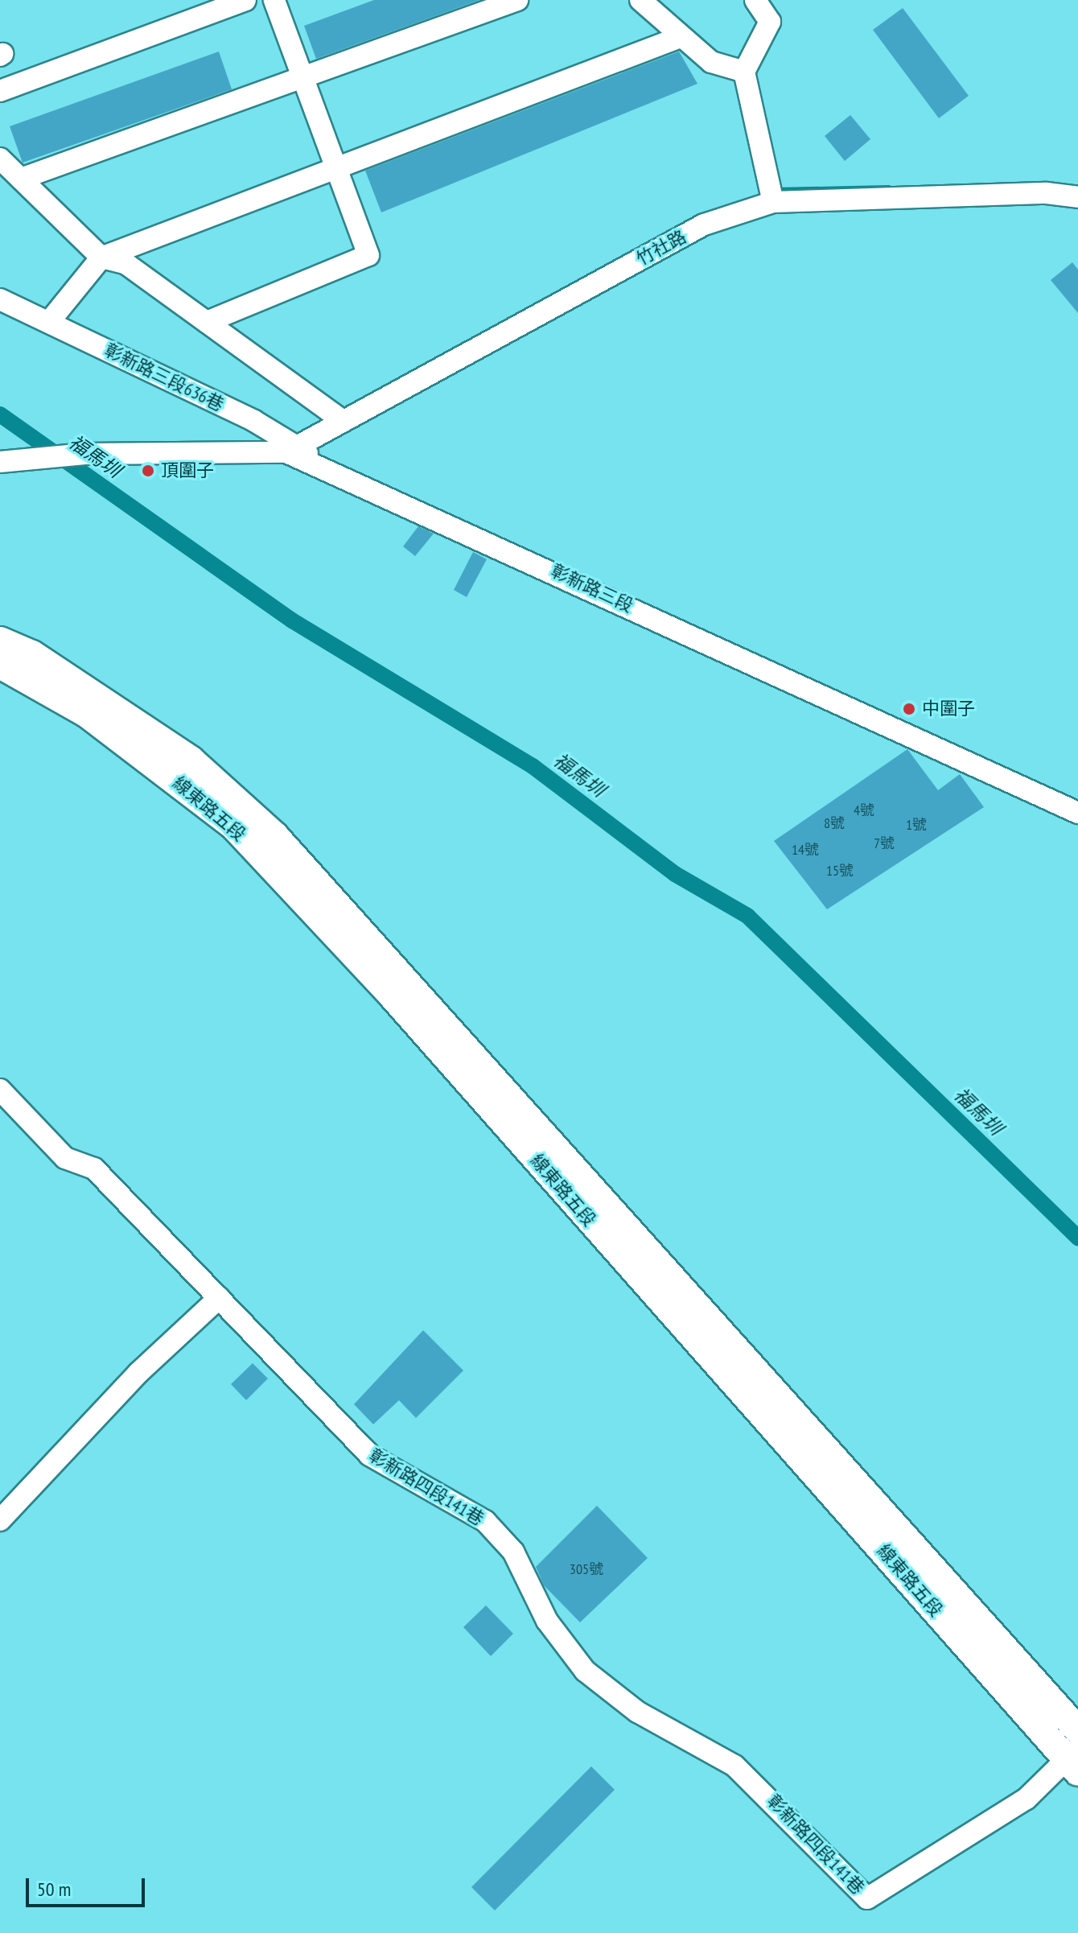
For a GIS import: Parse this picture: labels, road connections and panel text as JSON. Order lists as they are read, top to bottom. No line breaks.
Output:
{"streets":{"main road":["線東路五段"],"street":["竹社路","彰新路三段636巷","彰新路三段","彰新路四段141巷"]},"crossings":[["竹社路","彰新路三段636巷"],["彰新路三段636巷","彰新路三段"],["線東路五段","彰新路四段141巷"]],"water":["福馬圳"],"places":["頂圍子","中圍子"],"house_numbers":["4號","8號","1號","7號","14號","15號","305號"],"scale_bar":"50 m"}
